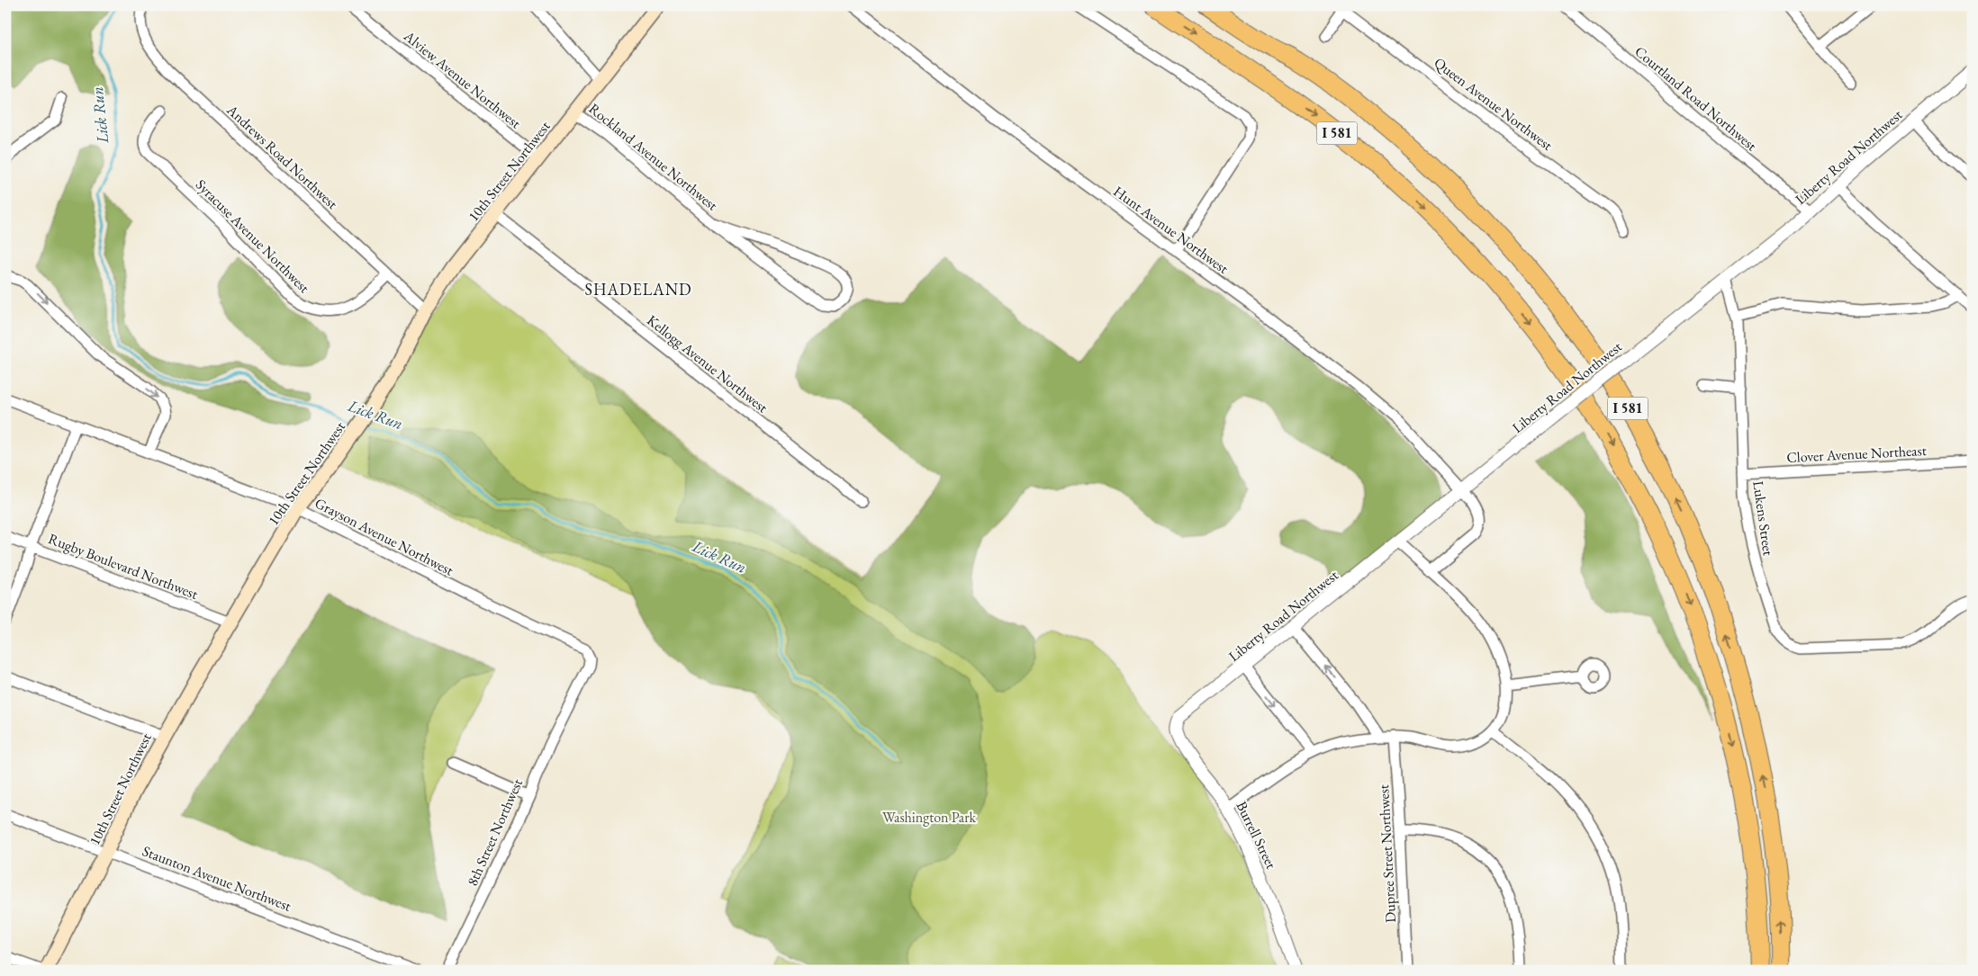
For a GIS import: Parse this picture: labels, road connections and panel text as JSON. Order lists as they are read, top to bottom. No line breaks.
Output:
{"streets":{"highway":["I 581"],"main road":["10th Street Northwest"],"street":["Alview Avenue Northwest","Courtland Road Northwest","Queen Avenue Northwest","Andrews Road Northwest","Rockland Avenue Northwest","Liberty Road Northwest","Hunt Avenue Northwest","Syracuse Avenue Northwest","Kellogg Avenue Northwest","Clover Avenue Northeast","Lukens Street","Grayson Avenue Northwest","Rugby Boulevard Northwest","8th Street Northwest","Burrell Street","Dupree Street Northwest","Staunton Avenue Northwest"]},"crossings":[["Alview Avenue Northwest","10th Street Northwest"],["Courtland Road Northwest","Liberty Road Northwest"],["Andrews Road Northwest","10th Street Northwest"],["Andrews Road Northwest","Syracuse Avenue Northwest"],["Rockland Avenue Northwest","10th Street Northwest"],["Liberty Road Northwest","Hunt Avenue Northwest"],["Liberty Road Northwest","Lukens Street"],["Liberty Road Northwest","Burrell Street"],["10th Street Northwest","Kellogg Avenue Northwest"],["10th Street Northwest","Grayson Avenue Northwest"],["10th Street Northwest","Rugby Boulevard Northwest"],["10th Street Northwest","Staunton Avenue Northwest"],["Clover Avenue Northeast","Lukens Street"],["Grayson Avenue Northwest","8th Street Northwest"]],"districts":["SHADELAND"],"water":["Lick Run"],"parks":["Washington Park"]}
